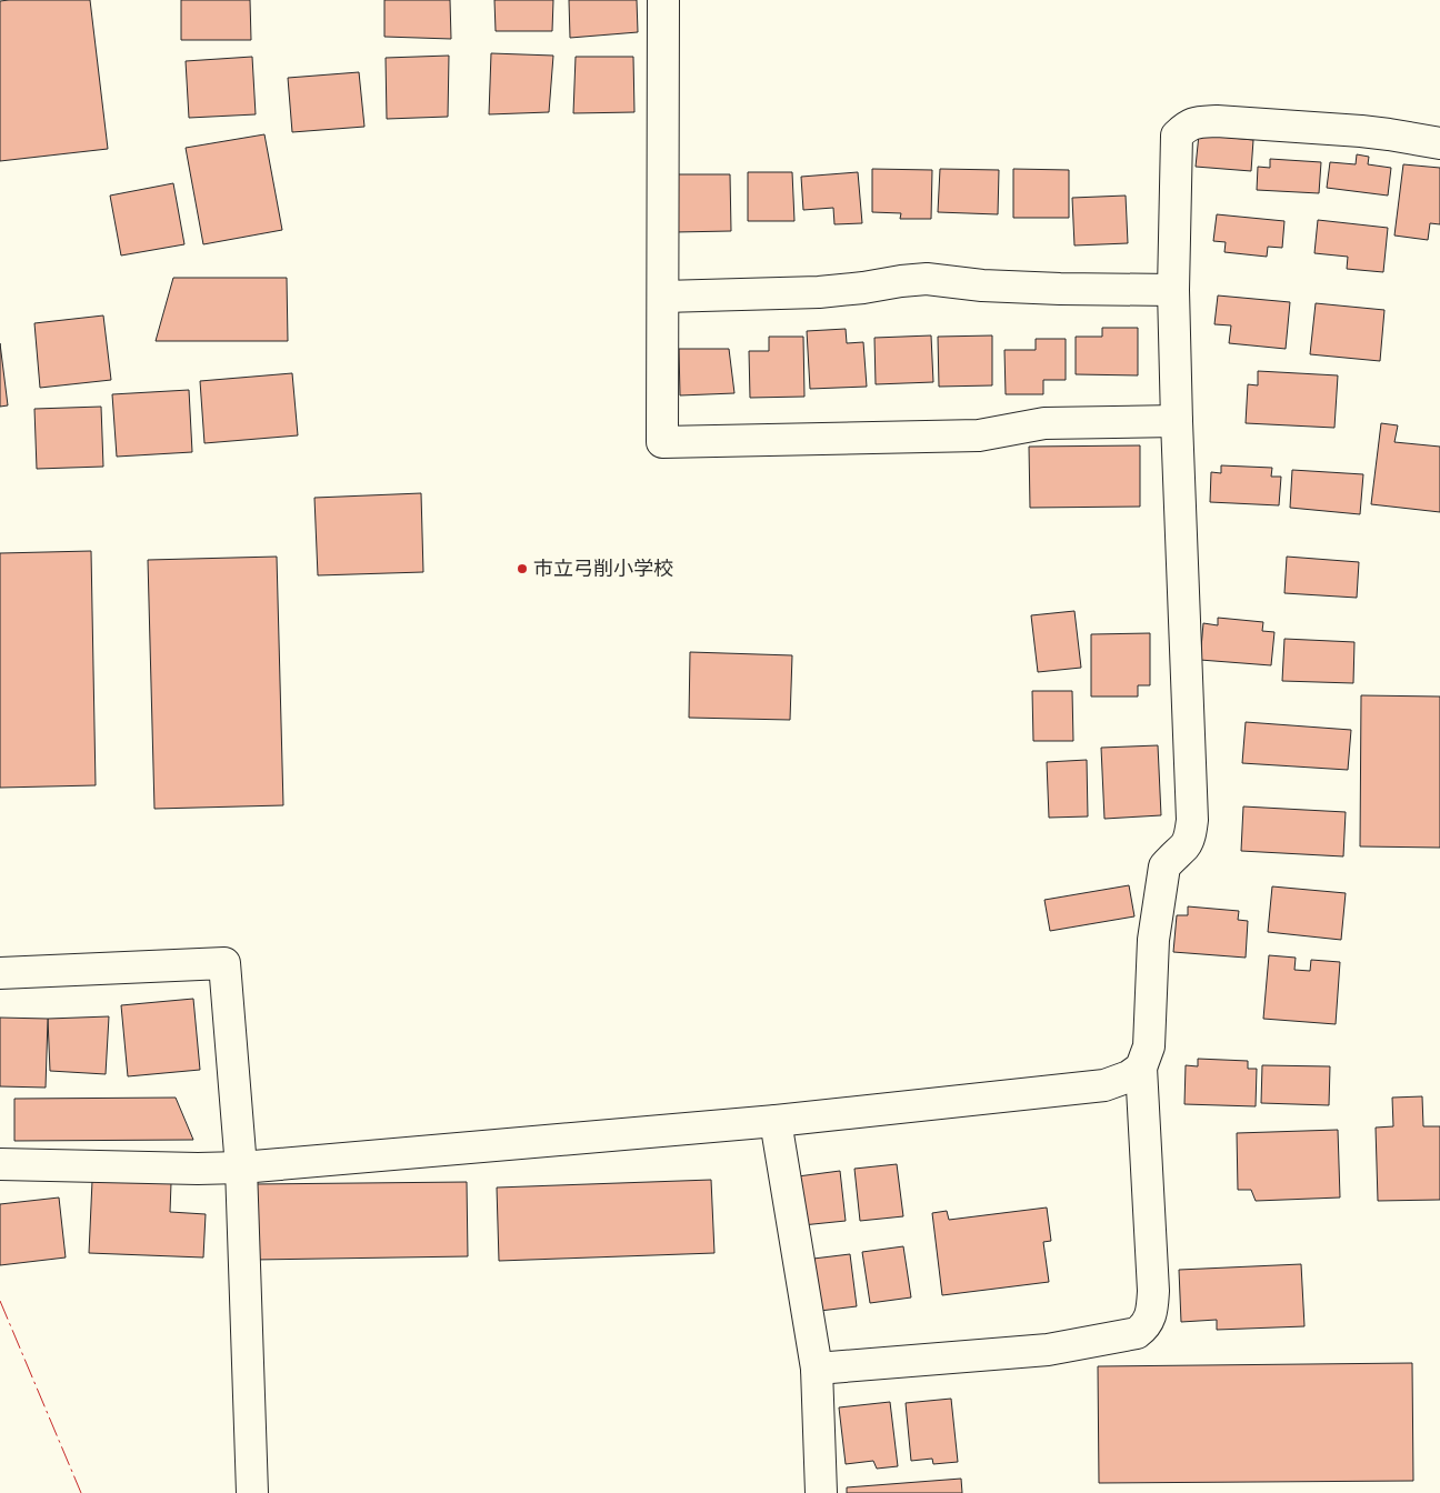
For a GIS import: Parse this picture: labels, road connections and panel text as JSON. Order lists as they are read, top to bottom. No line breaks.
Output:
{"places":["市立弓削小学校"]}
